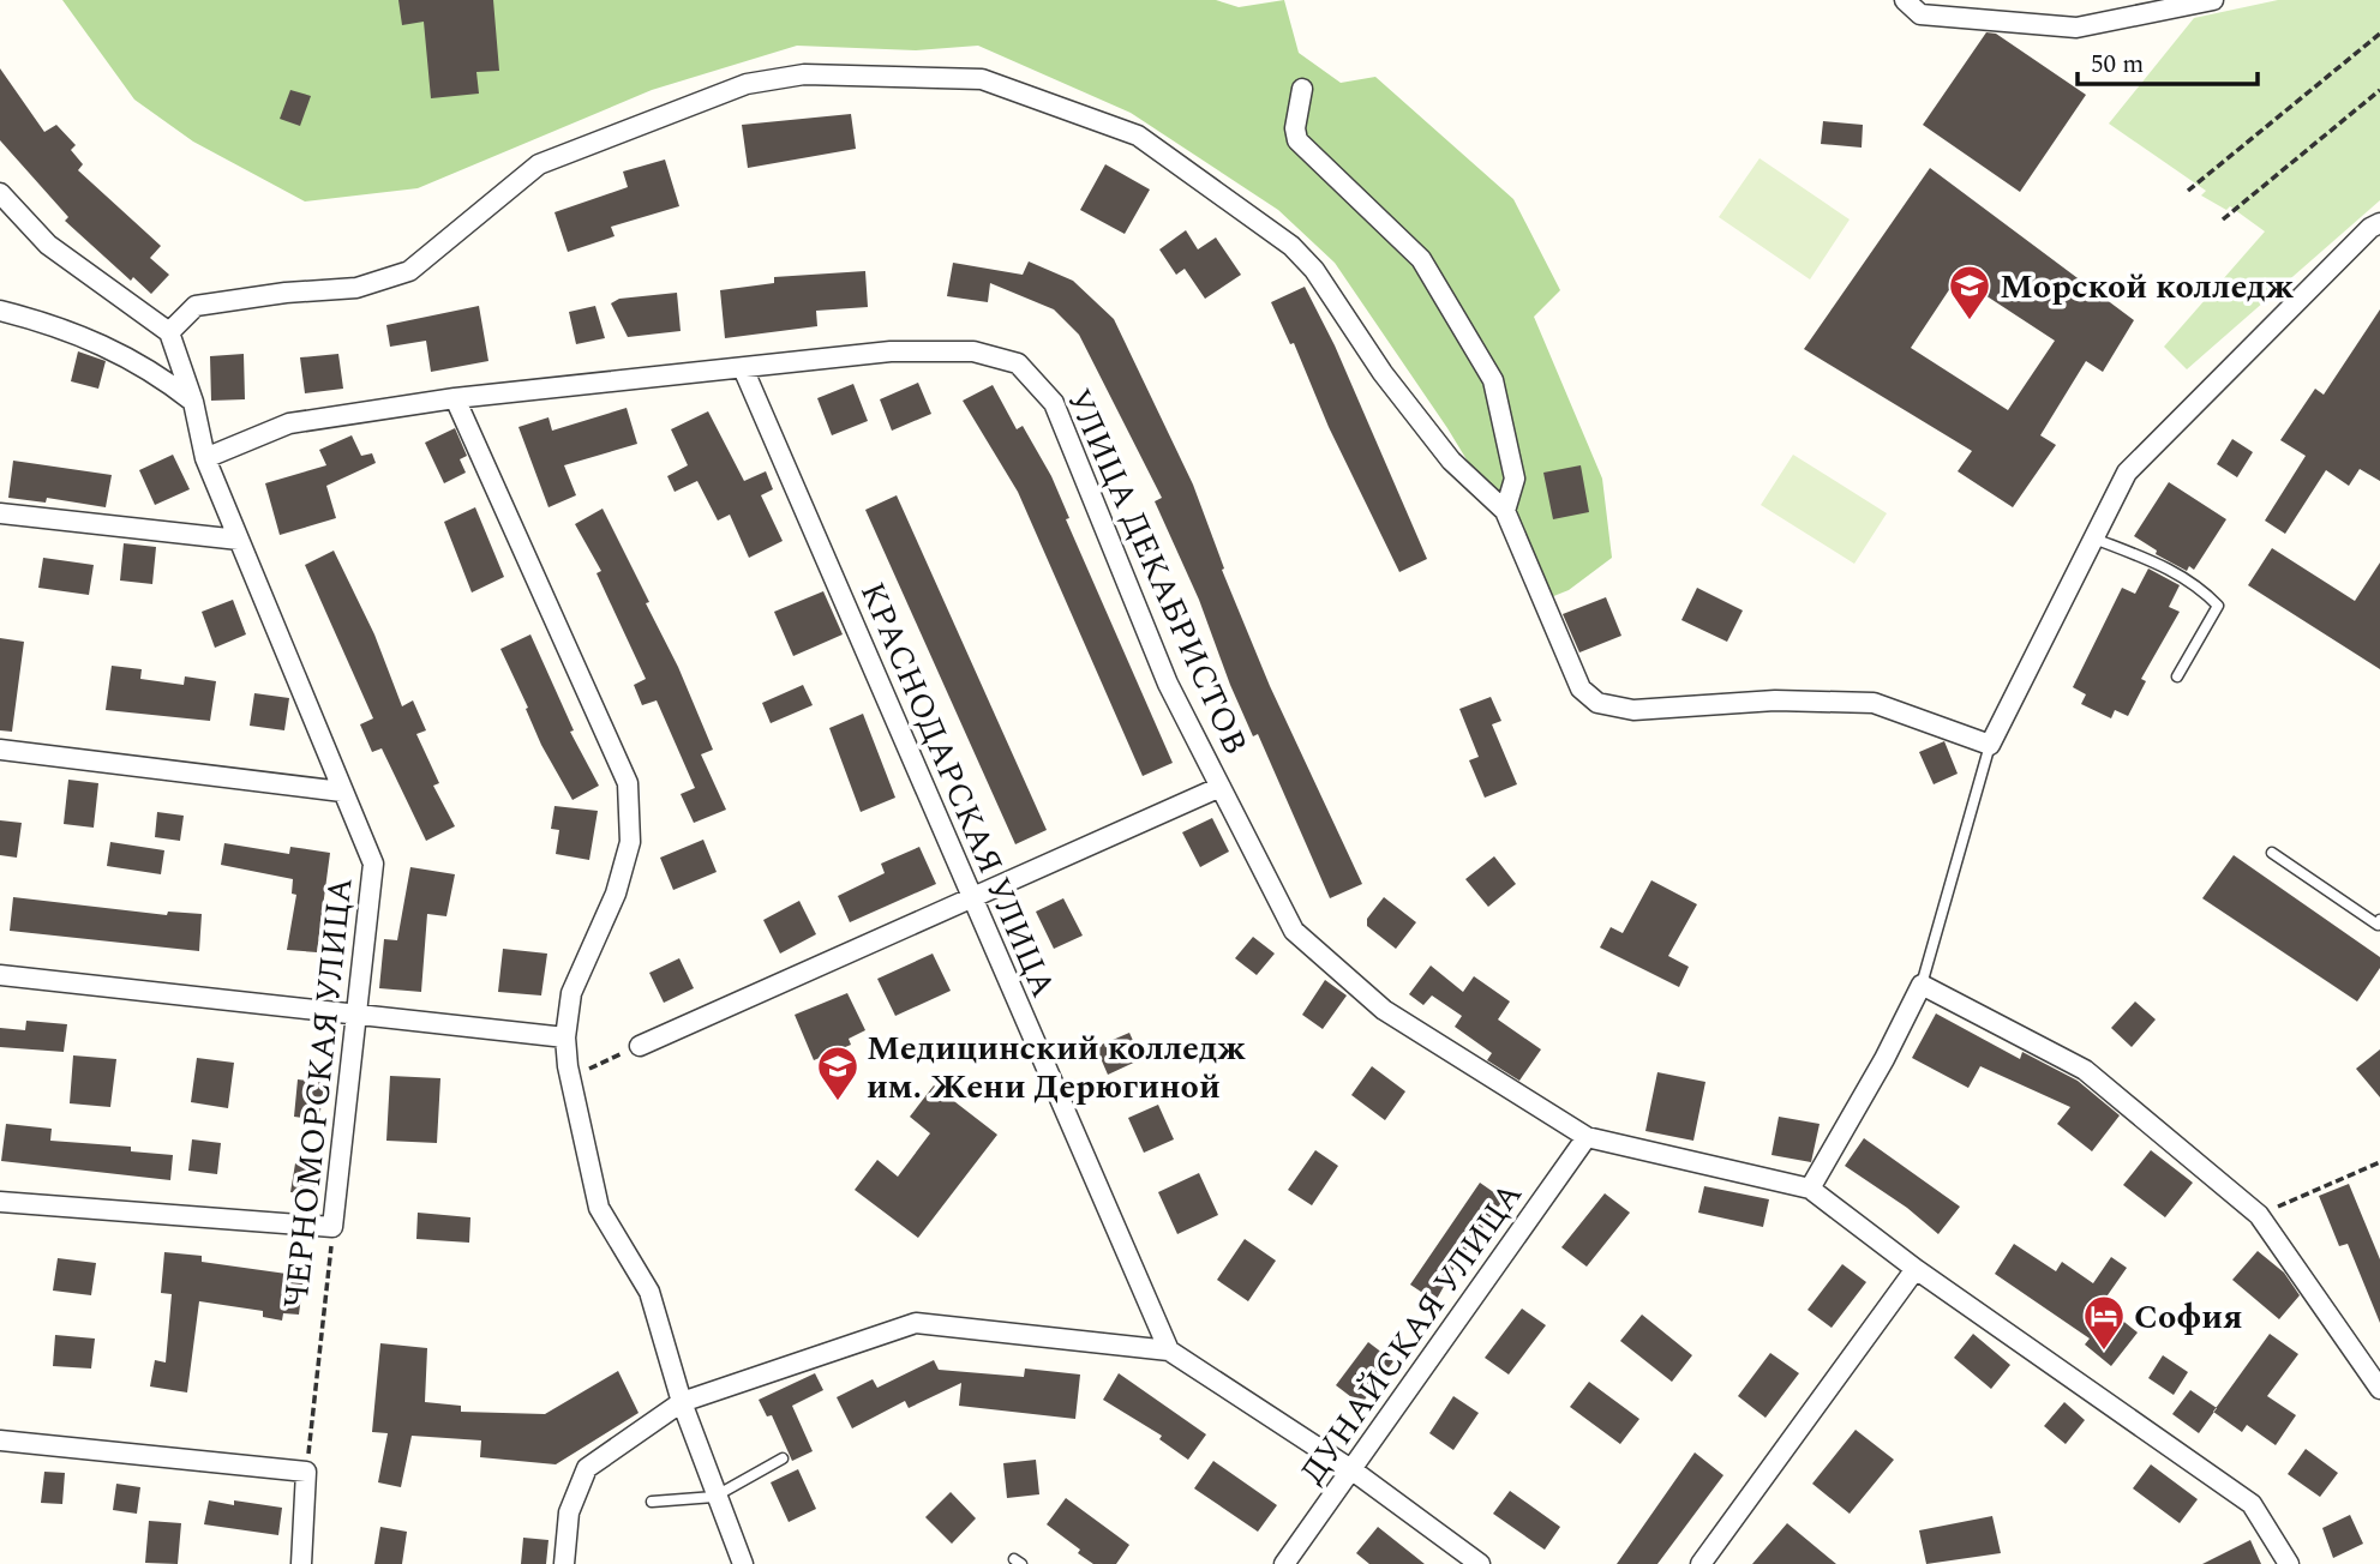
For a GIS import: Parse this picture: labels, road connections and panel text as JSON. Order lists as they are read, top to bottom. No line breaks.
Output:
{"streets":{"street":["УЛИЦА ДЕКАБРИСТОВ","КРАСНОДАРСКАЯ УЛИЦА","ЧЕРНОМОРСКАЯ УЛИЦА","ДУНАЙСКАЯ УЛИЦА"]},"crossings":[["УЛИЦА ДЕКАБРИСТОВ","КРАСНОДАРСКАЯ УЛИЦА"],["УЛИЦА ДЕКАБРИСТОВ","ЧЕРНОМОРСКАЯ УЛИЦА"],["УЛИЦА ДЕКАБРИСТОВ","ДУНАЙСКАЯ УЛИЦА"]],"places":{"school or university":["Морской колледж","Медицинский колледж им. Жени Дерюгиной"],"hotel":["София"]},"scale_bar":"50 m"}
